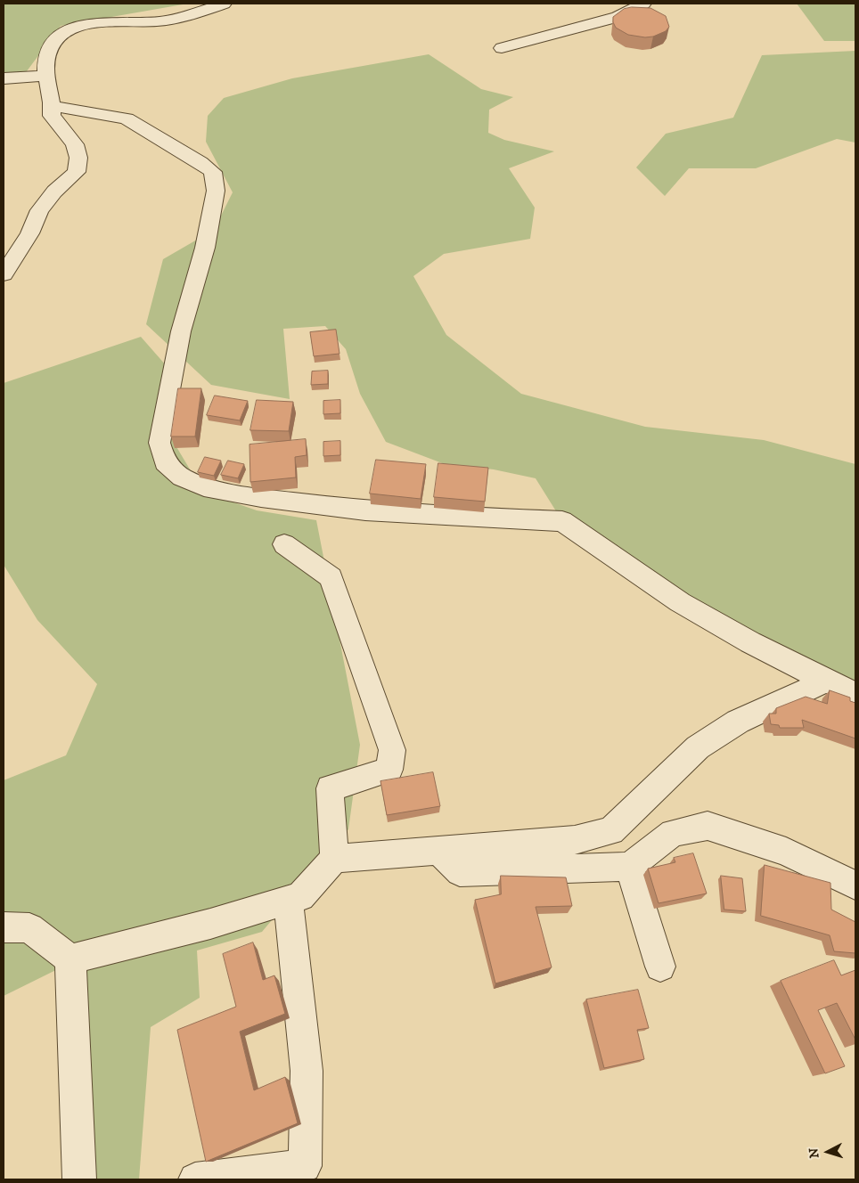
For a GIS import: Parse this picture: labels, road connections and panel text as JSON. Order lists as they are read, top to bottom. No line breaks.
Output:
{"north":"left"}
